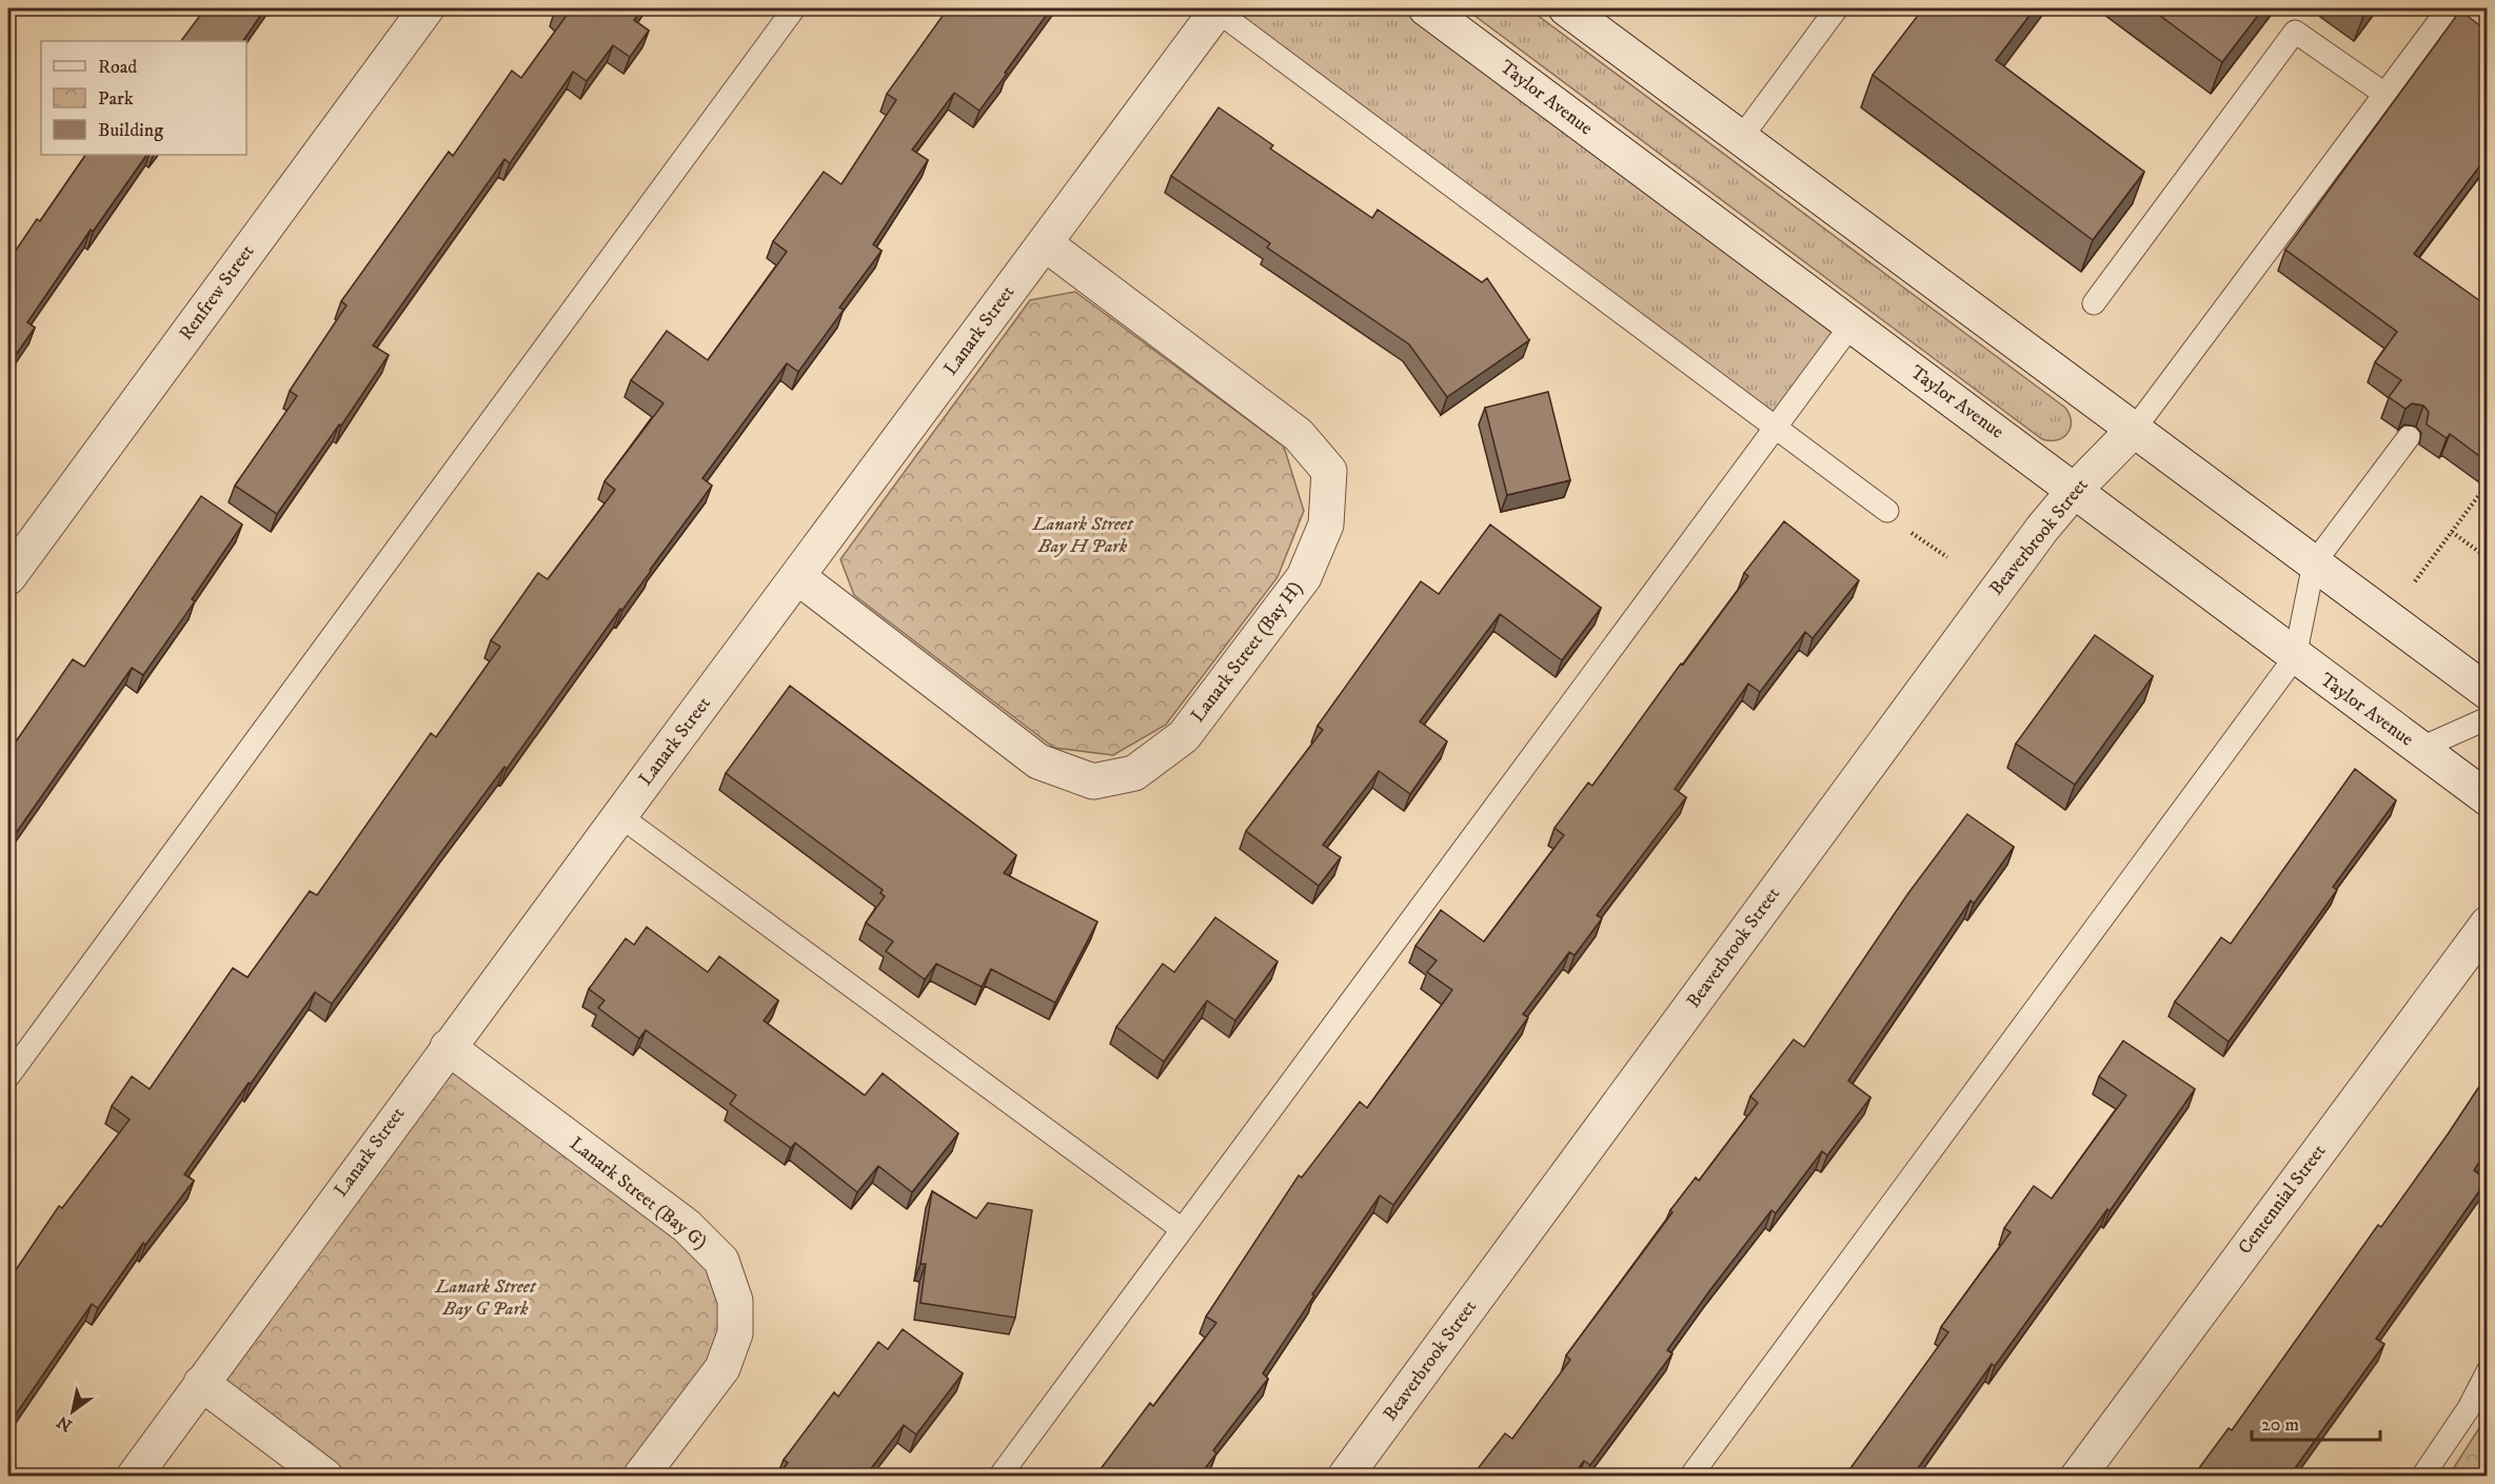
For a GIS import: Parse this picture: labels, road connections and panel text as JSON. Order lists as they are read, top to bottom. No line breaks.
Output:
{"streets":{"street":["Taylor Avenue","Renfrew Street","Lanark Street","Beaverbrook Street","Lanark Street (Bay H)","Lanark Street (Bay G)","Centennial Street"]},"crossings":[["Taylor Avenue","Beaverbrook Street"],["Lanark Street","Lanark Street (Bay H)"],["Lanark Street","Lanark Street (Bay G)"]],"parks":["Lanark Street Bay H Park","Lanark Street Bay G Park"],"legend":["Road","Park","Building"],"scale_bar":"20 m","north":"bottom left"}
